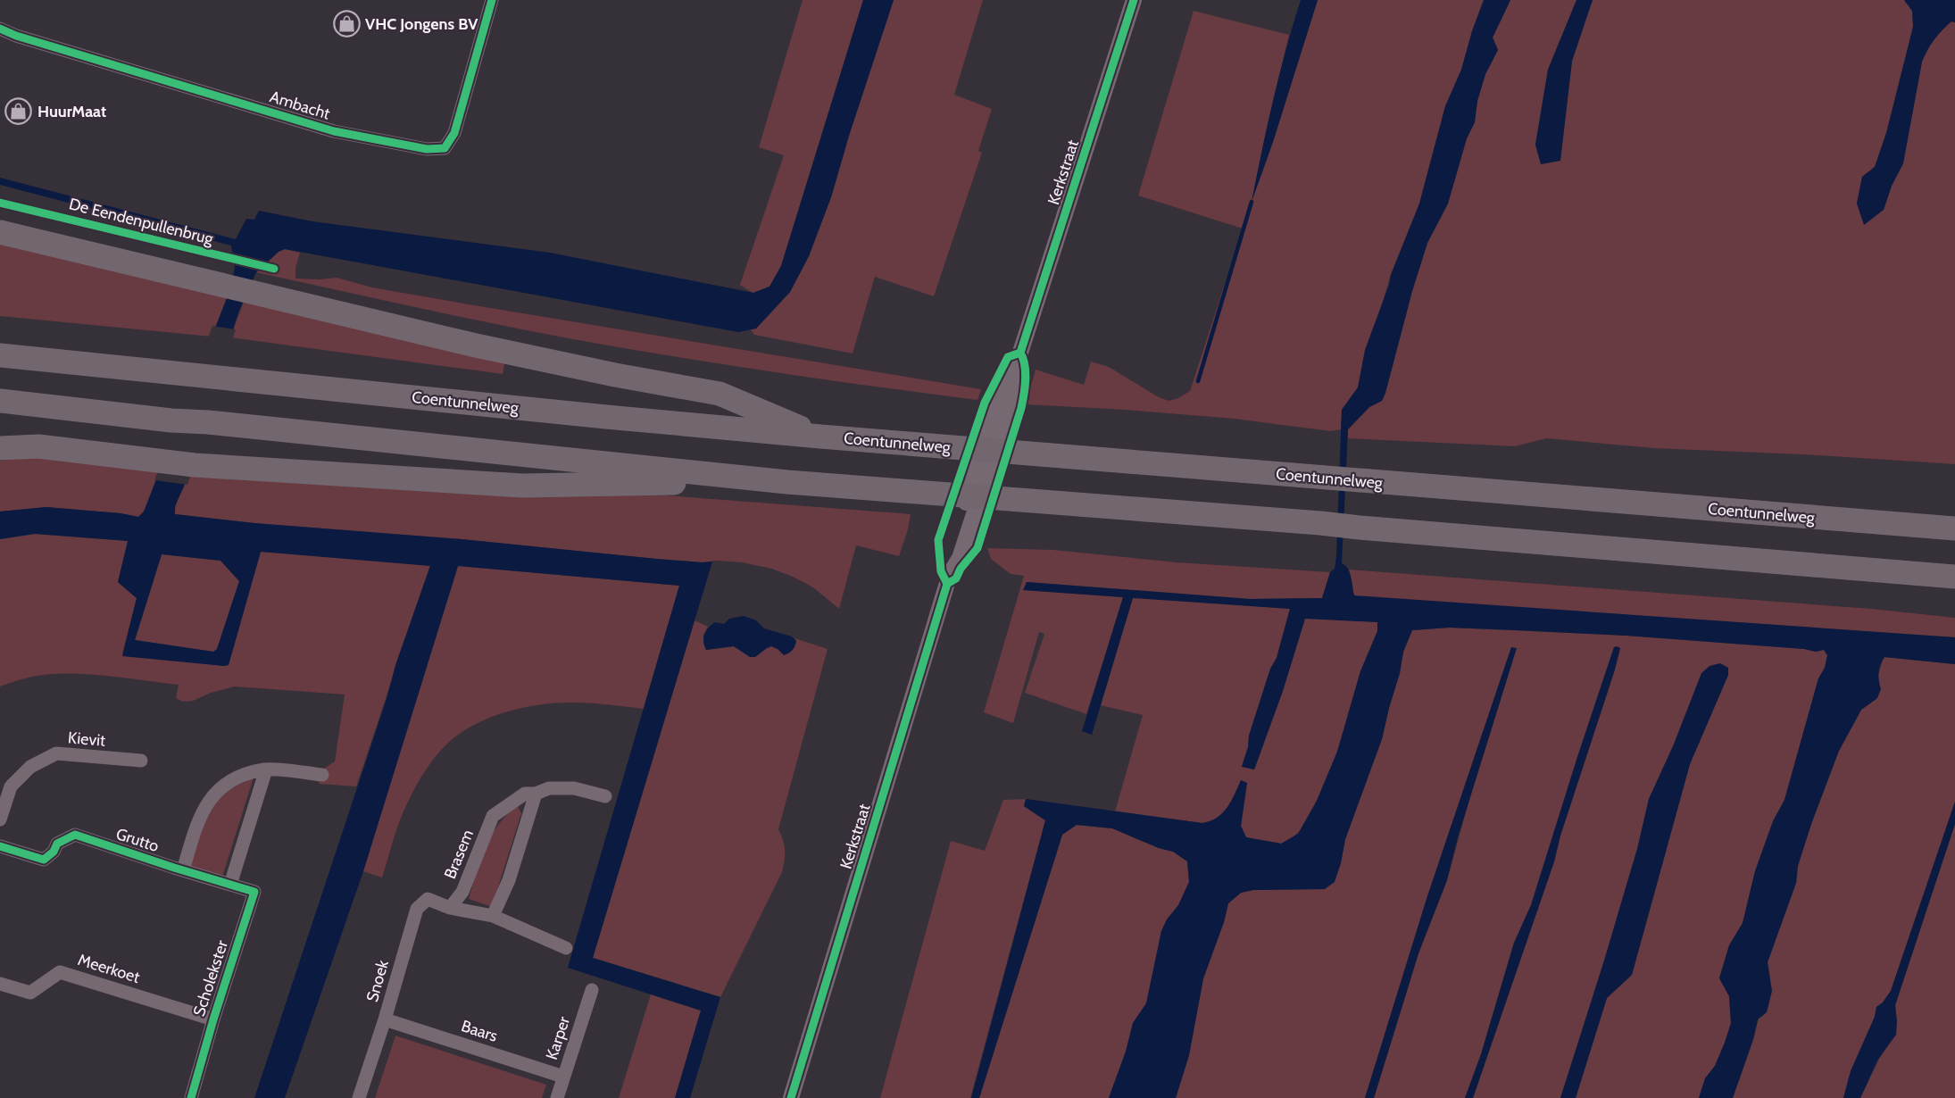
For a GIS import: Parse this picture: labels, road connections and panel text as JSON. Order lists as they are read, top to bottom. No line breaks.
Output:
{"streets":{"highway":["Coentunnelweg"],"street":["Ambacht","Kerkstraat","Kievit","Grutto","Brasem","Meerkoet","Scholekster","Snoek","Baars","Karper"],"cycle path":["De Eendenpullenbrug"]},"crossings":[["Grutto","Scholekster"],["Brasem","Snoek"],["Meerkoet","Scholekster"],["Snoek","Baars"],["Baars","Karper"]],"places":{"shop":["VHC Jongens BV","HuurMaat"]}}
